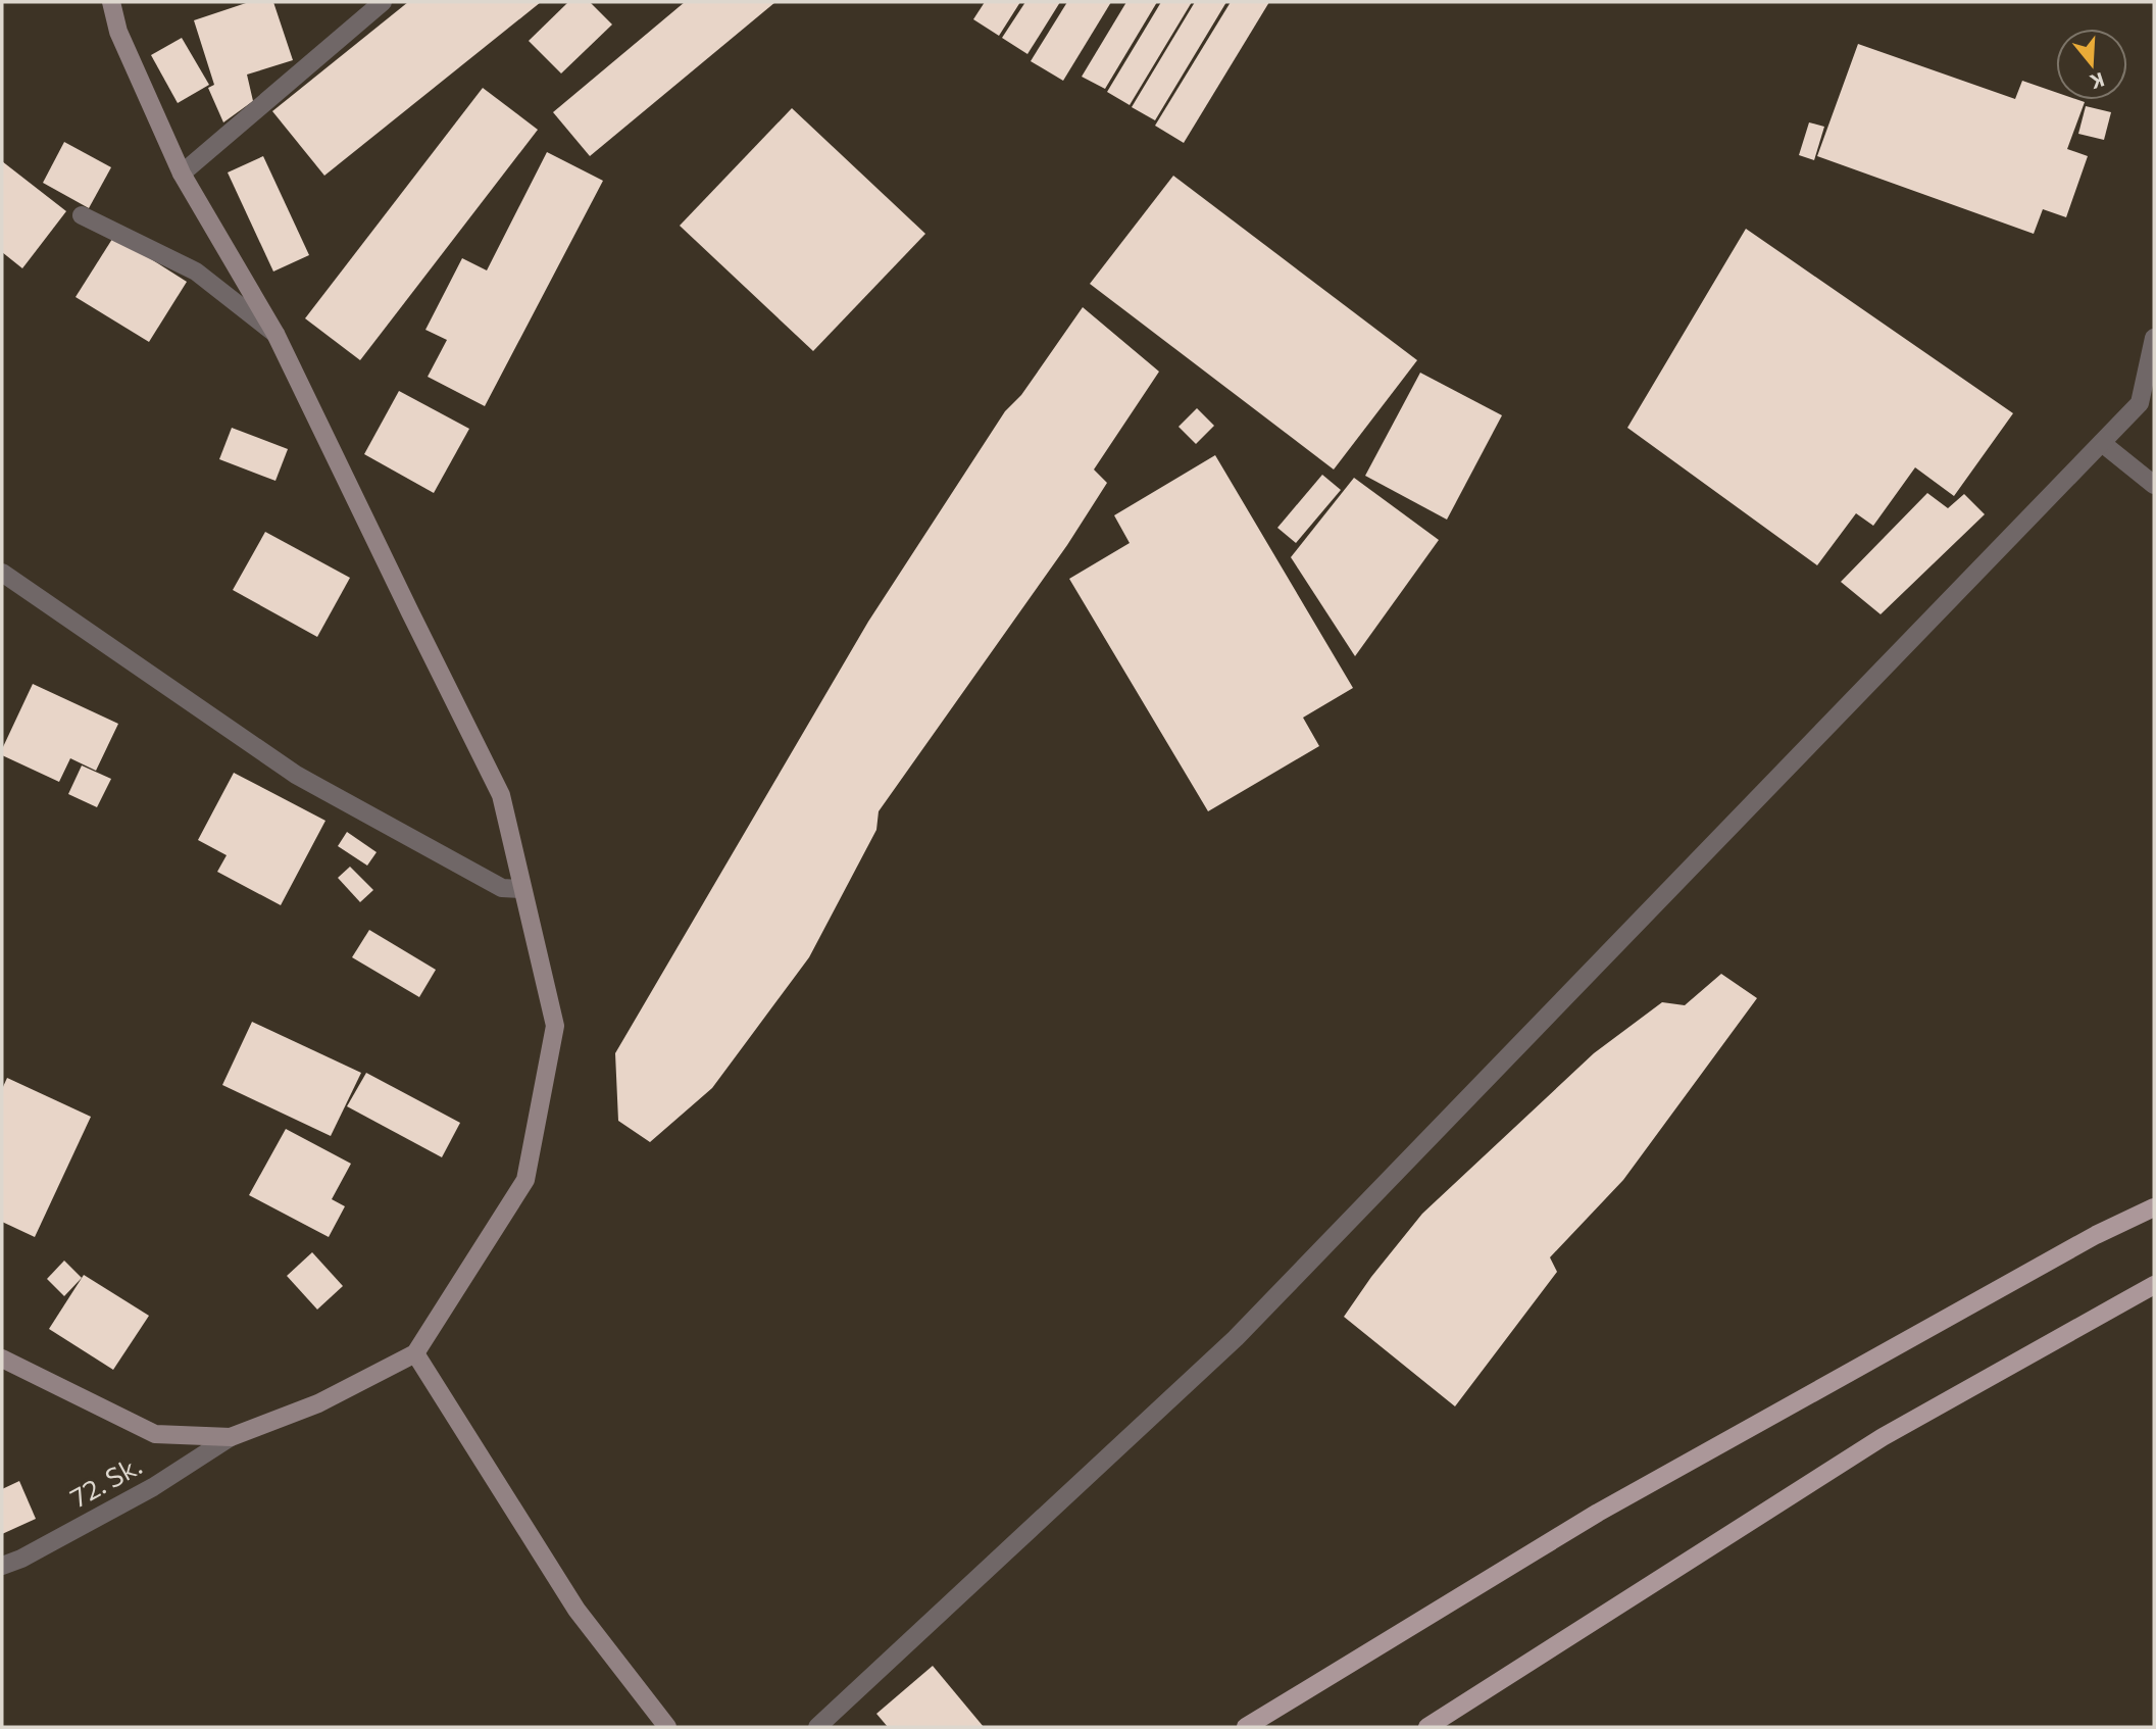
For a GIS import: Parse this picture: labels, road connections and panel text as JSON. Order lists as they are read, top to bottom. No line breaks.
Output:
{"streets":{"street":["72. Sk."]},"north":"bottom"}
